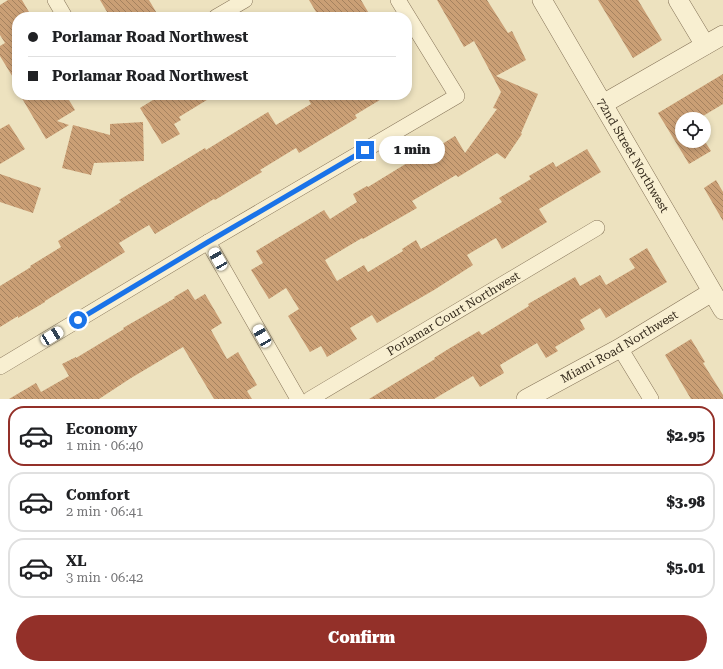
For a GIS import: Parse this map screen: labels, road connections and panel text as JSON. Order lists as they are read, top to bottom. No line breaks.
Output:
{"streets":{"street":["72nd Street Northwest","Porlamar Court Northwest","Miami Road Northwest"]},"crossings":[["72nd Street Northwest","Miami Road Northwest"]],"page":{"banner":["Porlamar Road Northwest","Porlamar Road Northwest"],"bubble":"1 min","list":[{"name":"Economy","note":"1 min · 06:40","value":"$2.95"},{"name":"Comfort","note":"2 min · 06:41","value":"$3.98"},{"name":"XL","note":"3 min · 06:42","value":"$5.01"}],"buttons":"Confirm"}}
